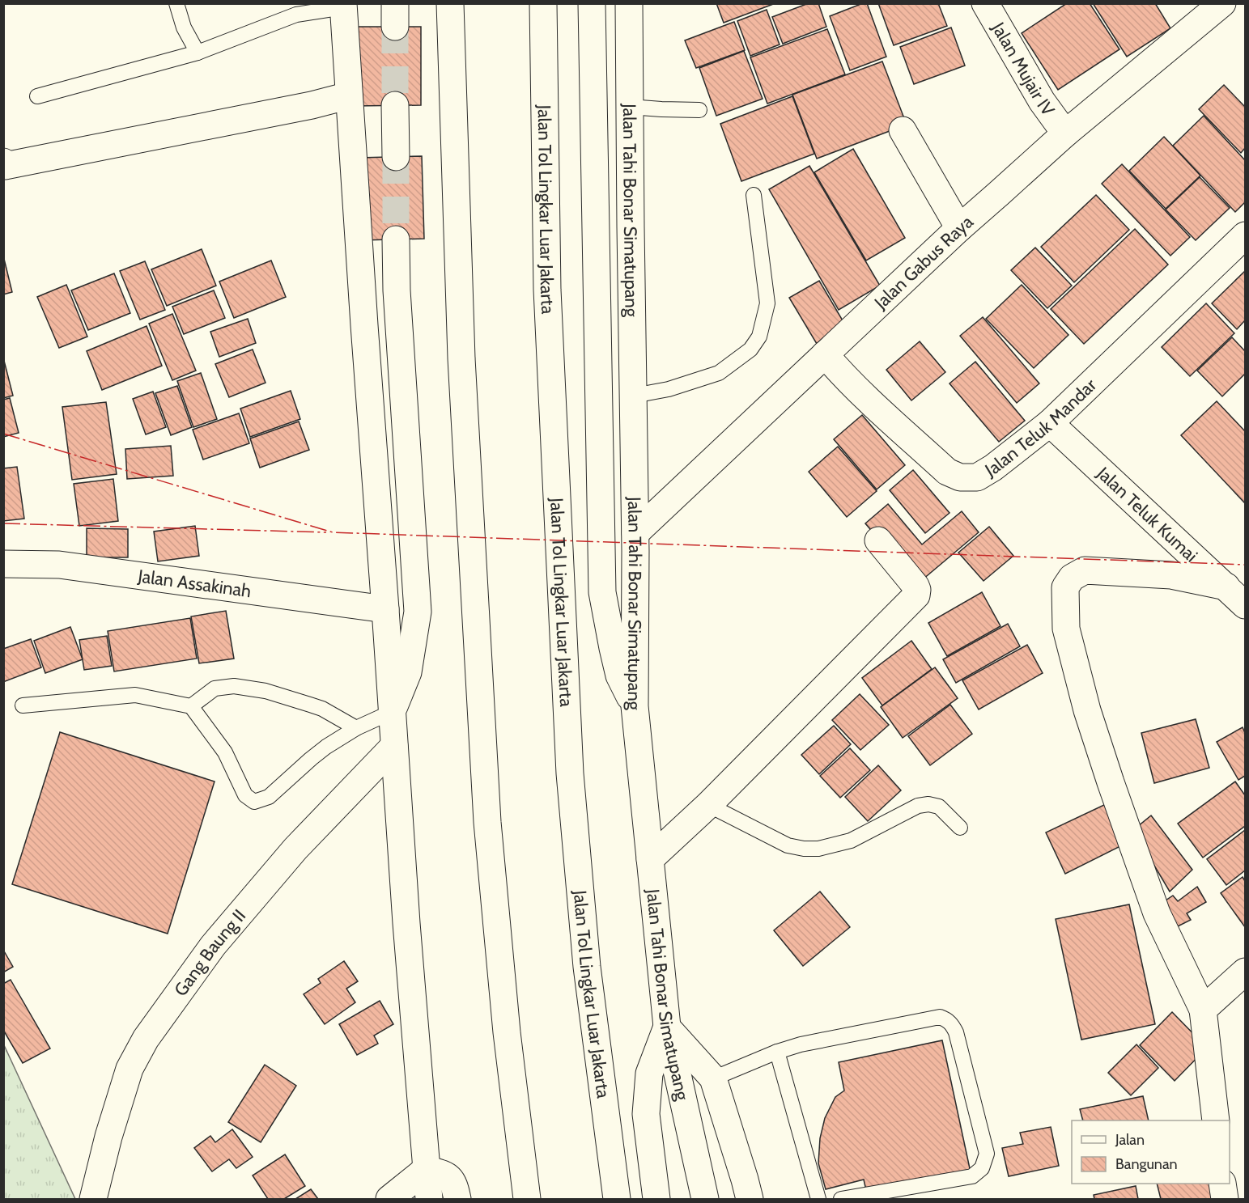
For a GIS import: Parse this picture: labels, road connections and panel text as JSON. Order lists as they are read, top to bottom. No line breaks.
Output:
{"streets":{"main road":["Jalan Mujair IV","Jalan Tol Lingkar Luar Jakarta","Jalan Tahi Bonar Simatupang","Jalan Gabus Raya","Jalan Teluk Mandar","Jalan Teluk Kumai","Jalan Assakinah","Gang Baung II"]},"crossings":[["Jalan Mujair IV","Jalan Gabus Raya"],["Jalan Tahi Bonar Simatupang","Jalan Gabus Raya"],["Jalan Gabus Raya","Jalan Teluk Mandar"],["Jalan Teluk Mandar","Jalan Teluk Kumai"]],"legend":["Jalan","Bangunan"]}
